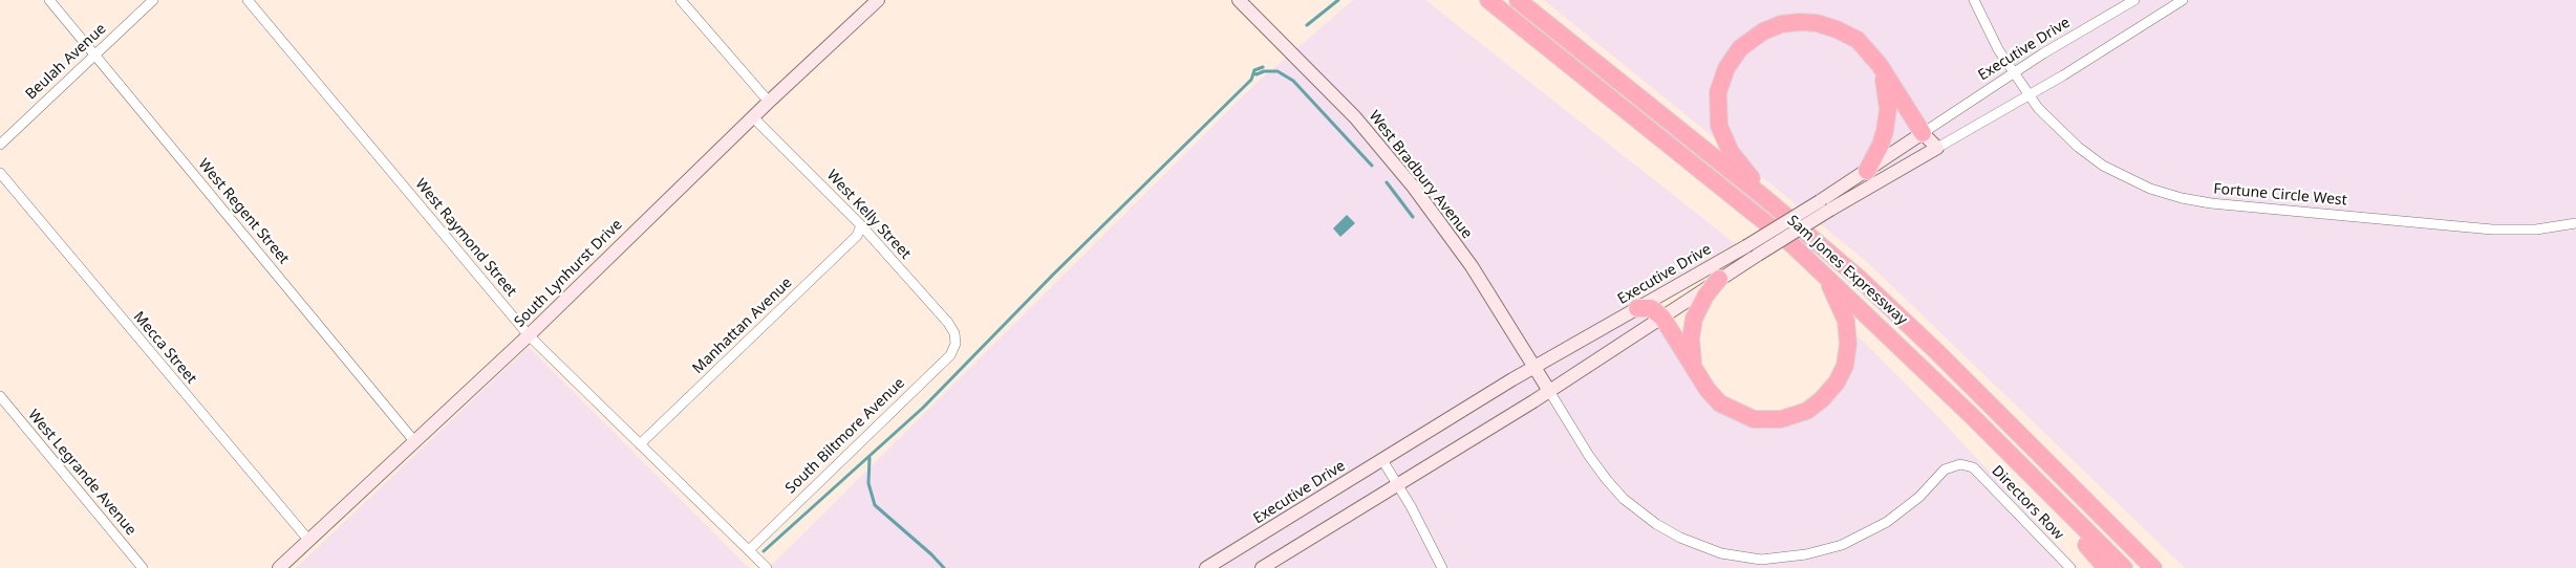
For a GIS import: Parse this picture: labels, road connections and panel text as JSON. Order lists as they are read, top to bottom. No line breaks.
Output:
{"streets":{"highway":["Sam Jones Expressway"],"street":["Executive Drive","Beulah Avenue","West Bradbury Avenue","Fortune Circle West","West Regent Street","West Kelly Street","West Raymond Street","South Lynhurst Drive","Manhattan Avenue","Mecca Street","South Biltmore Avenue","West Legrande Avenue","Directors Row"]},"crossings":[["Executive Drive","West Bradbury Avenue"],["Executive Drive","Fortune Circle West"],["Beulah Avenue","West Regent Street"],["West Regent Street","South Lynhurst Drive"],["West Kelly Street","South Lynhurst Drive"],["West Kelly Street","Manhattan Avenue"],["West Kelly Street","South Biltmore Avenue"],["West Raymond Street","South Lynhurst Drive"],["West Raymond Street","Manhattan Avenue"],["West Raymond Street","South Biltmore Avenue"],["South Lynhurst Drive","Mecca Street"]]}
